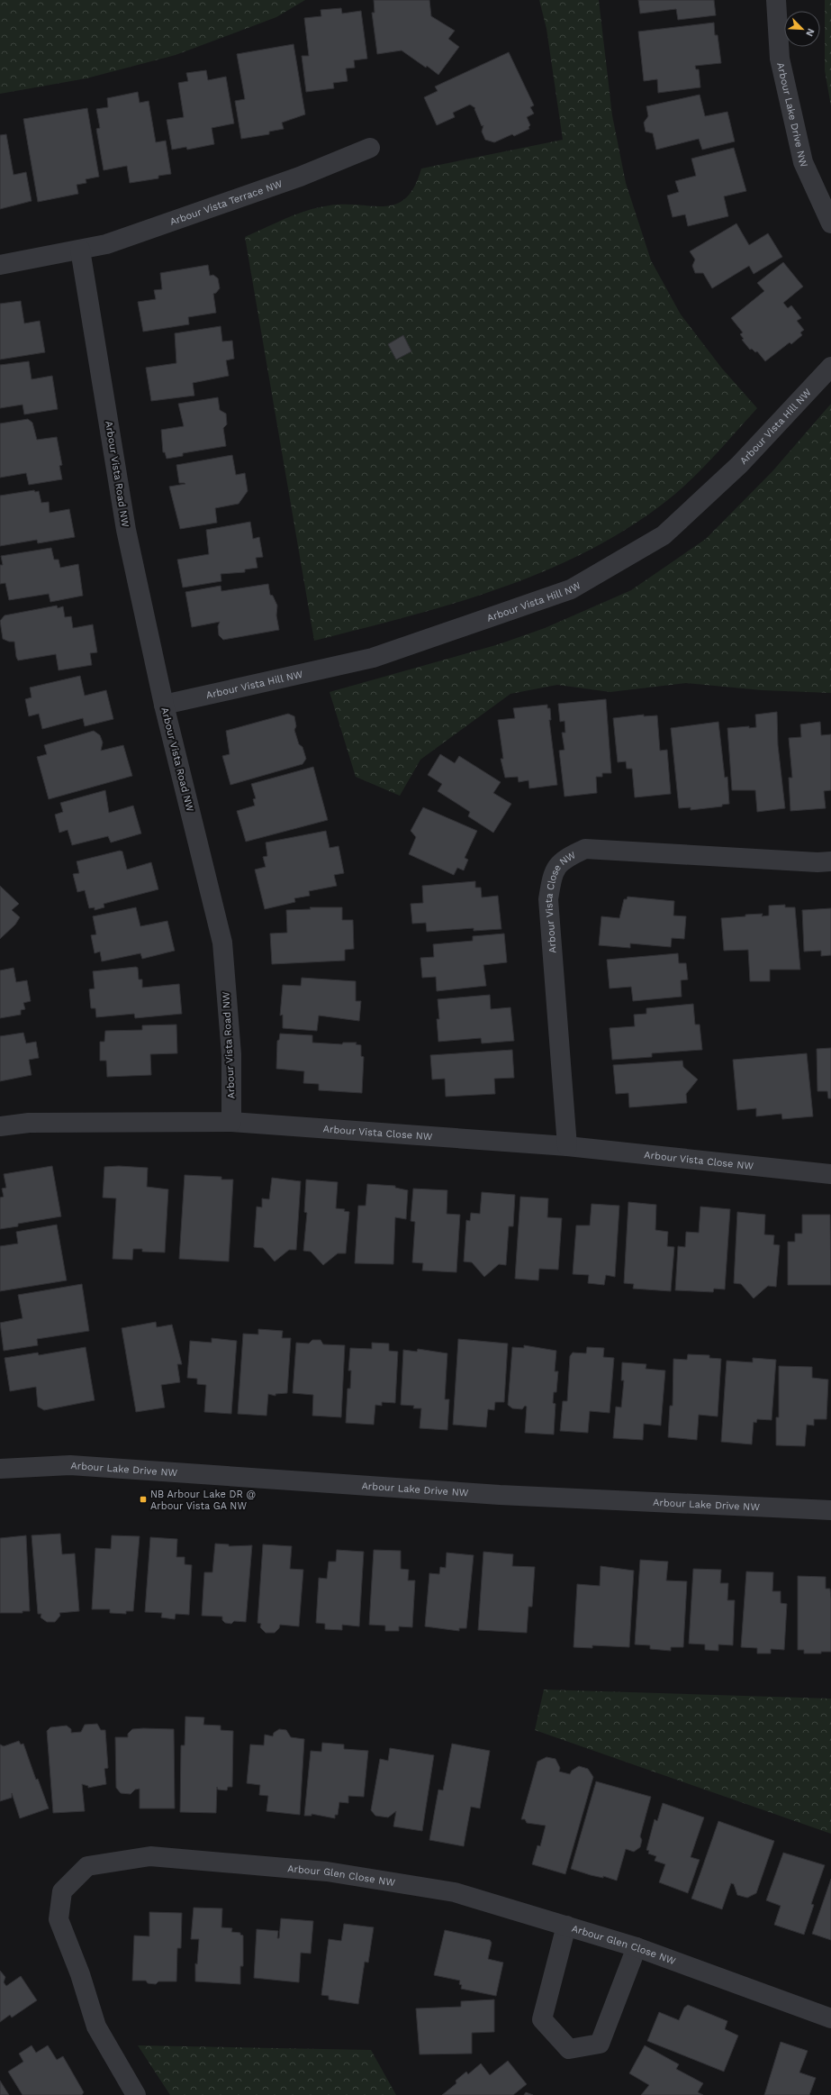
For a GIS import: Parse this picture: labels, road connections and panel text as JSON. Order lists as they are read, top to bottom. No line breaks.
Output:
{"streets":{"street":["Arbour Lake Drive NW","Arbour Vista Terrace NW","Arbour Vista Hill NW","Arbour Vista Road NW","Arbour Vista Close NW","Arbour Glen Close NW"]},"crossings":[["Arbour Vista Terrace NW","Arbour Vista Road NW"],["Arbour Vista Hill NW","Arbour Vista Road NW"],["Arbour Vista Road NW","Arbour Vista Close NW"]],"places":{"transit":["NB Arbour Lake DR @ Arbour Vista GA NW"]},"north":"bottom right"}
